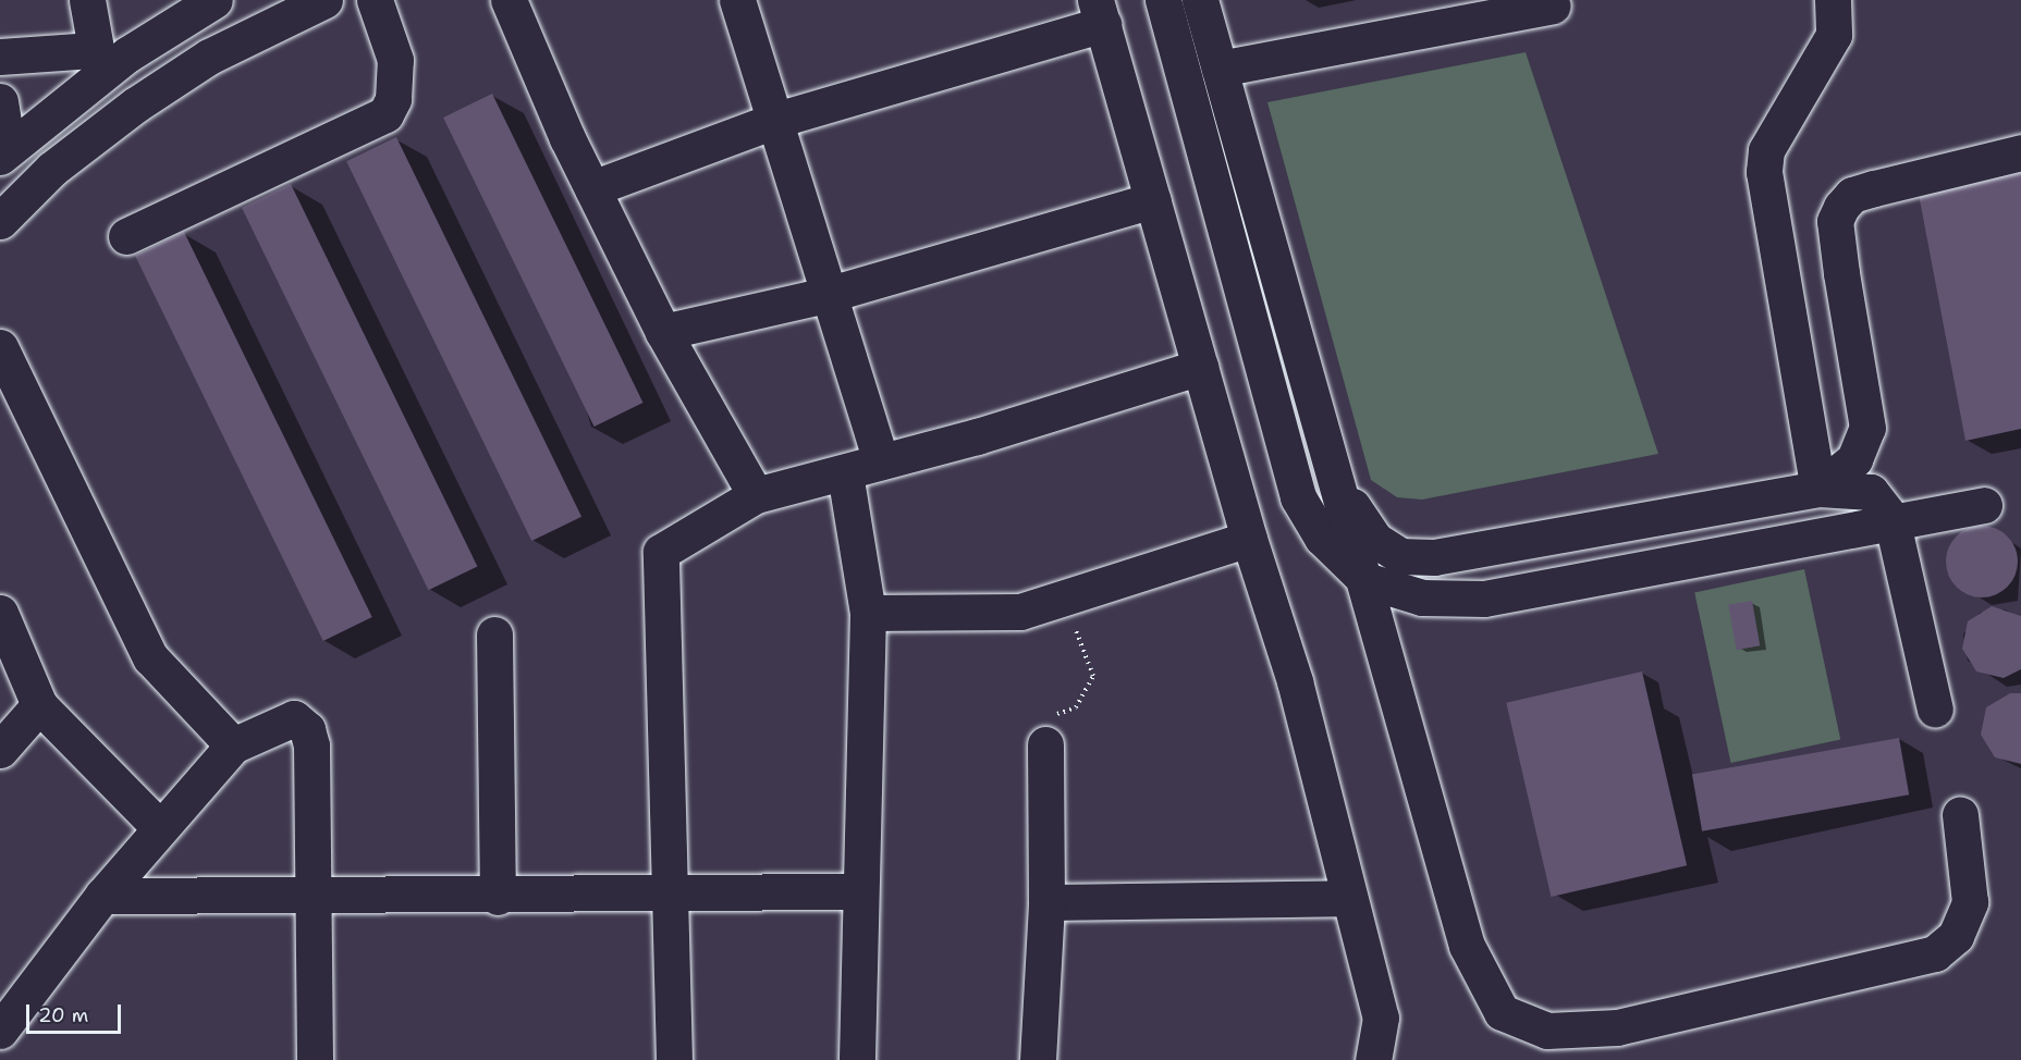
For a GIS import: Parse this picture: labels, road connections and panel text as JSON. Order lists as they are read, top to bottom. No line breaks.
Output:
{"scale_bar":"20 m"}
